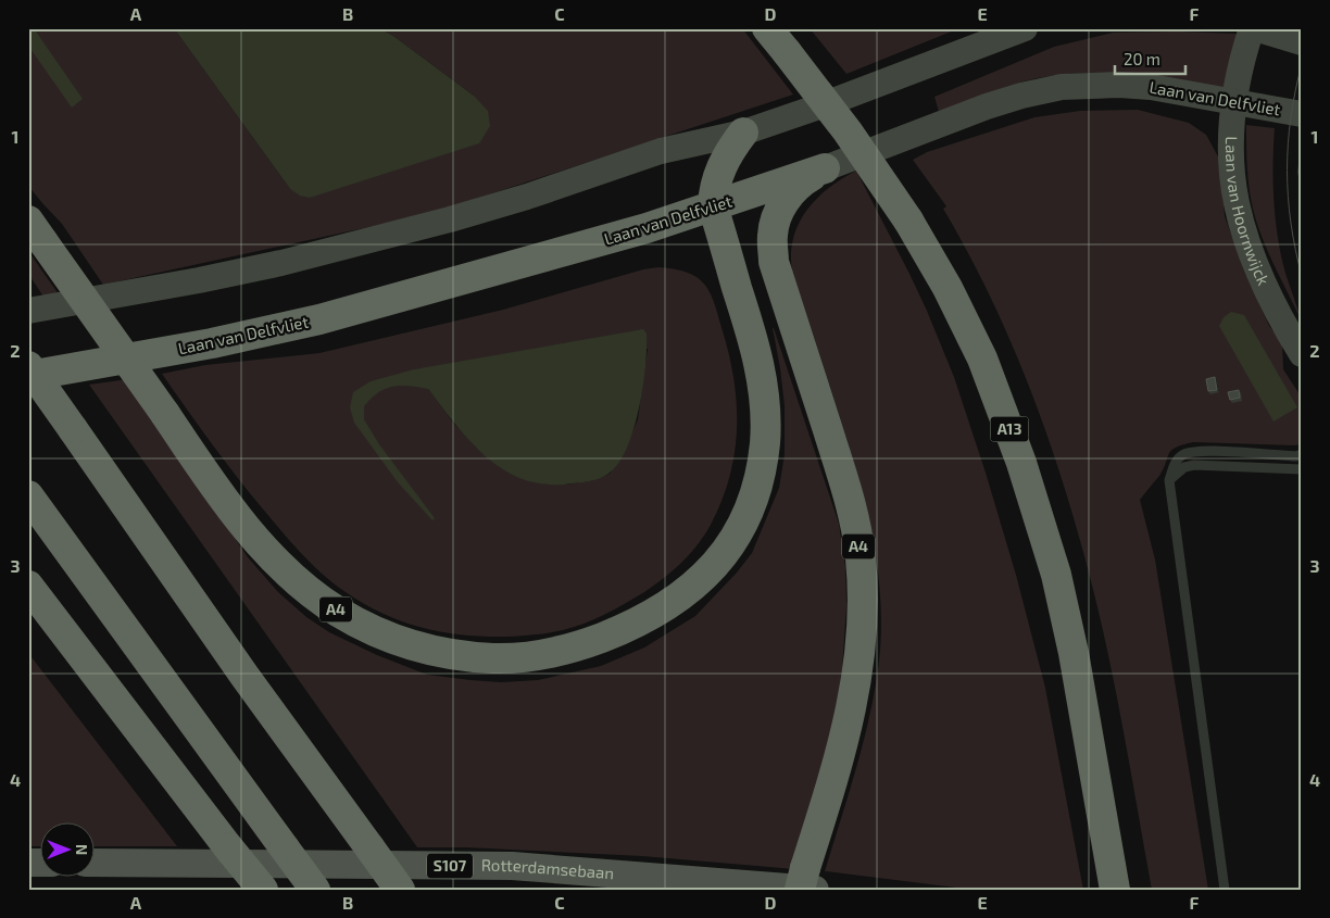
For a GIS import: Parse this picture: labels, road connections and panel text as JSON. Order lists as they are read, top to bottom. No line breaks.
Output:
{"streets":{"highway":["Laan van Delfvliet","A13","A4"],"main road":["Laan van Hoornwijck","S107","Rotterdamsebaan"]},"crossings":[["Laan van Delfvliet","Laan van Hoornwijck"],["Laan van Delfvliet","A4"],["A4","Rotterdamsebaan"]],"scale_bar":"20 m","north":"right","grid":{"columns":["A","B","C","D","E","F"],"rows":["1","2","3","4"]}}
